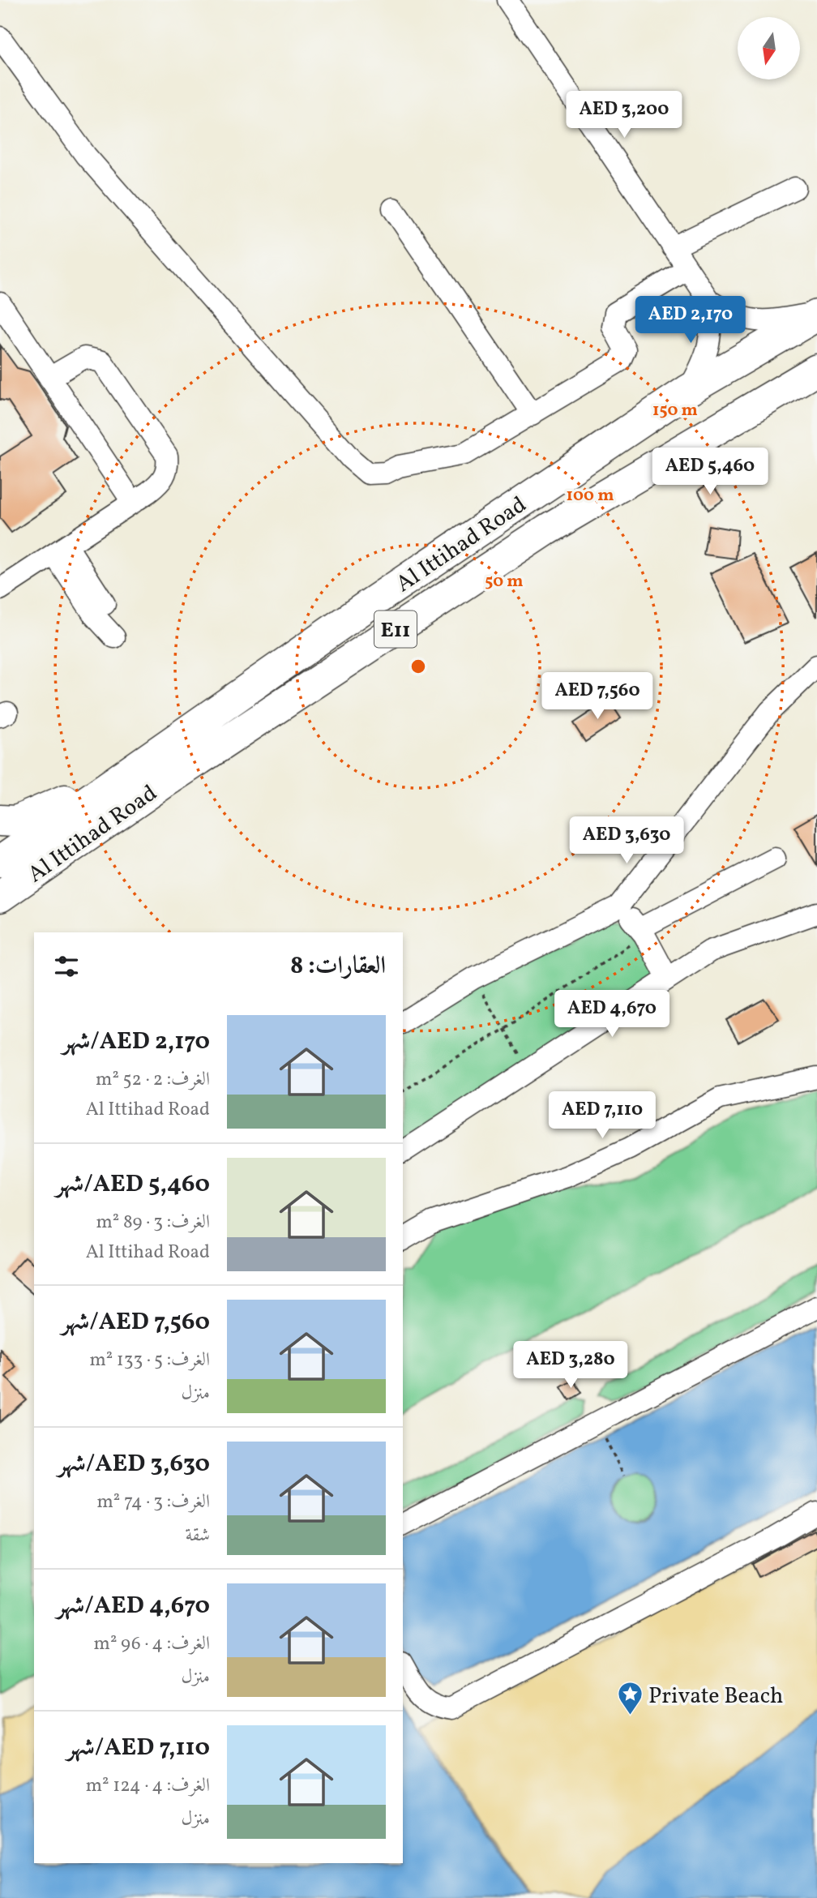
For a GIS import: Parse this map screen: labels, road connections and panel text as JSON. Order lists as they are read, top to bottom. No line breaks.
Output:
{"streets":{"highway":["Al Ittihad Road","E11"]},"places":{"place":["Private Beach"]},"north":"bottom","page":{"price":["AED 3,200","AED 2,170","AED 5,460","AED 7,560","AED 3,630","AED 4,670","AED 7,110","AED 3,280"],"heading":"العقارات: 8","list":[{"name":"AED 2,170/شهر","note":"الغرف: 2 · 52 m² · Al Ittihad Road"},{"name":"AED 5,460/شهر","note":"الغرف: 3 · 89 m² · Al Ittihad Road"},{"name":"AED 7,560/شهر","note":"الغرف: 5 · 133 m² · منزل"},{"name":"AED 3,630/شهر","note":"الغرف: 3 · 74 m² · شقة"},{"name":"AED 4,670/شهر","note":"الغرف: 4 · 96 m² · منزل"},{"name":"AED 7,110/شهر","note":"الغرف: 4 · 124 m² · منزل"}]},"rings":["150 m","100 m","50 m"]}
